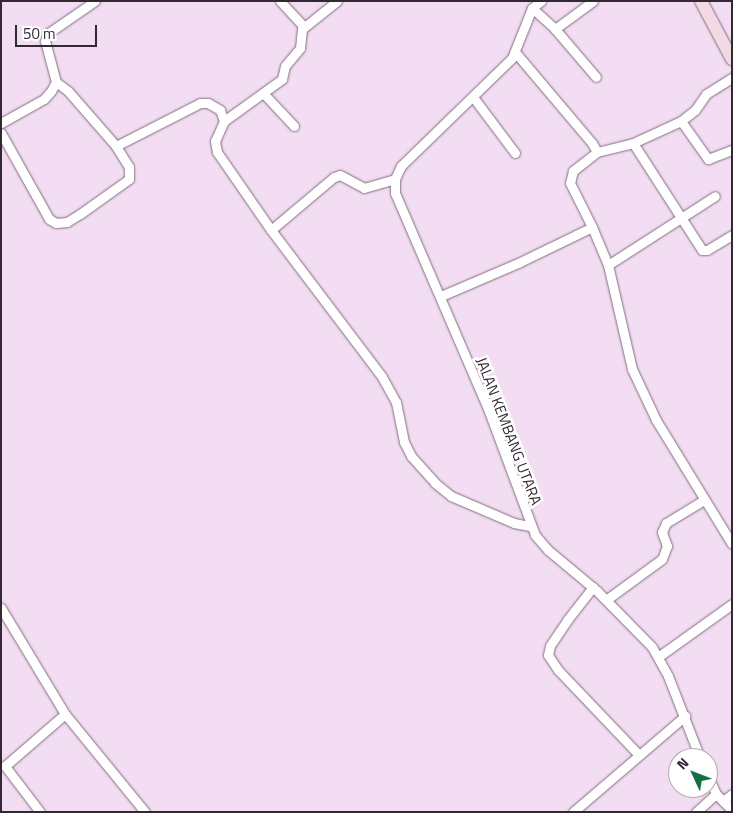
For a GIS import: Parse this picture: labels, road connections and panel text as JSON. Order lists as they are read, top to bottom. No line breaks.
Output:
{"streets":{"street":["JALAN KEMBANG UTARA"]},"scale_bar":"50 m","north":"top left"}
